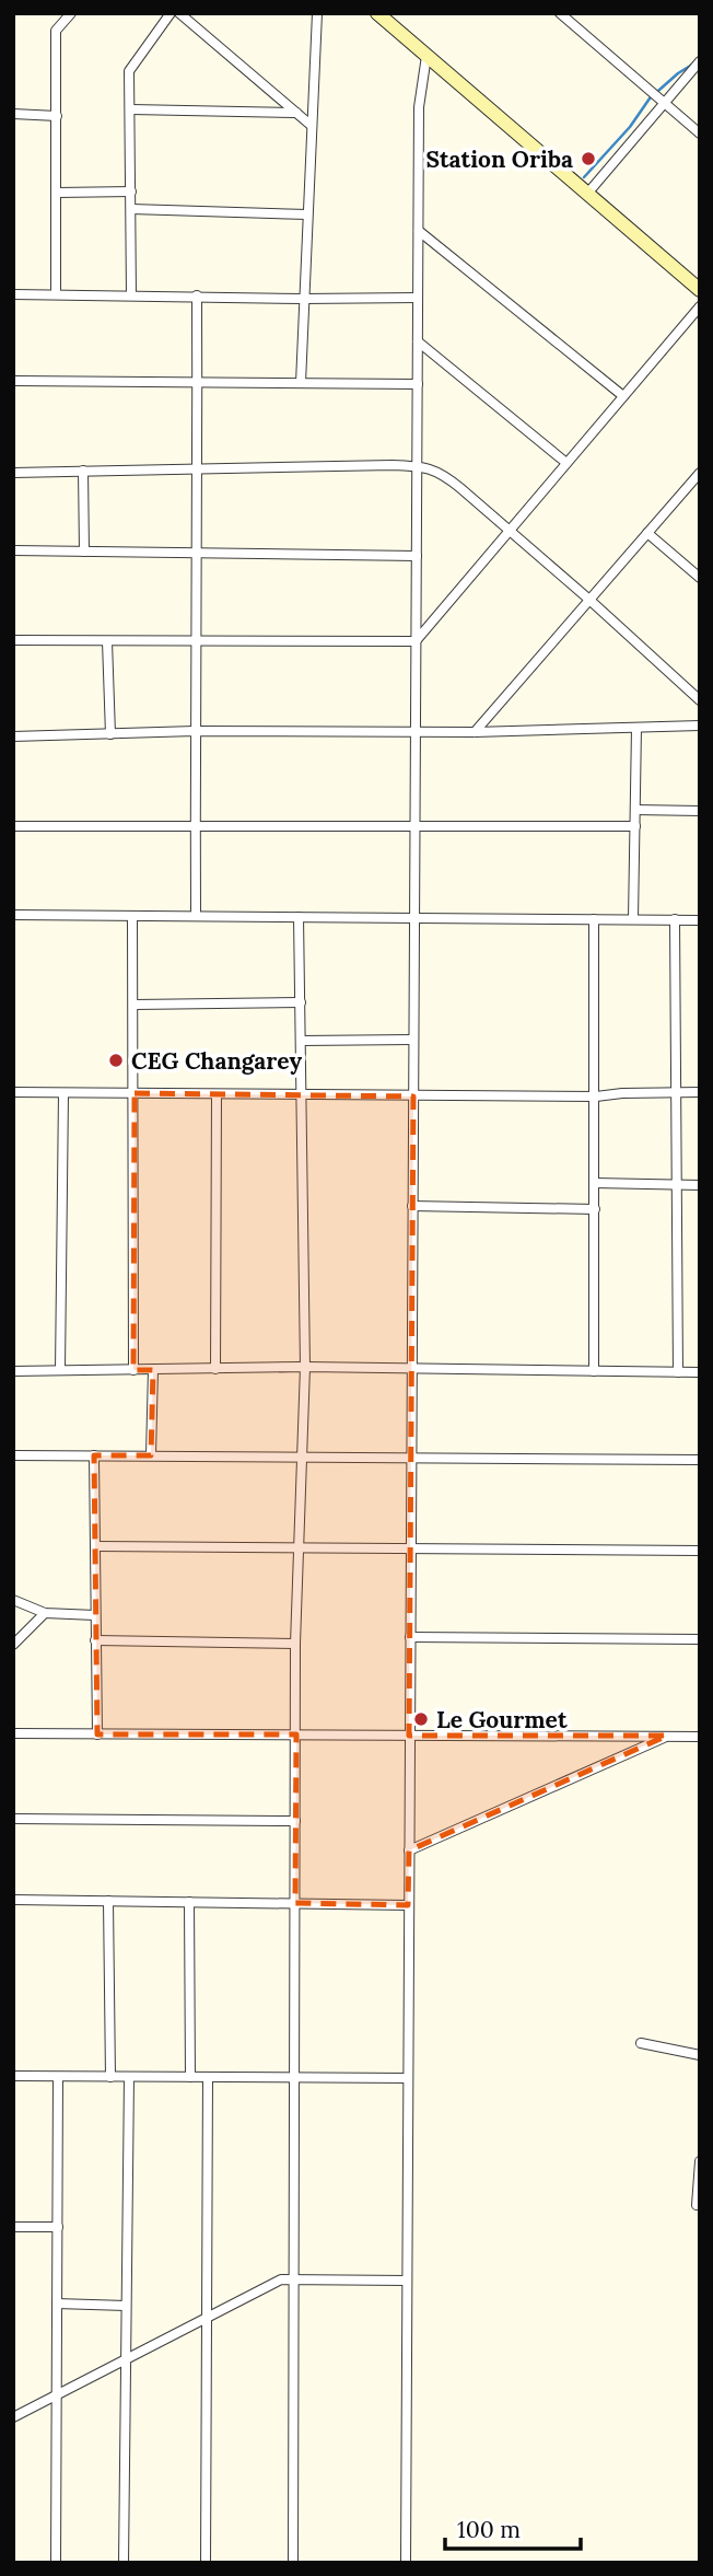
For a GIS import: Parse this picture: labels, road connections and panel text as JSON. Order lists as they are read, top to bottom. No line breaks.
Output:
{"places":["Station Oriba","CEG Changarey","Le Gourmet"],"scale_bar":"100 m"}
